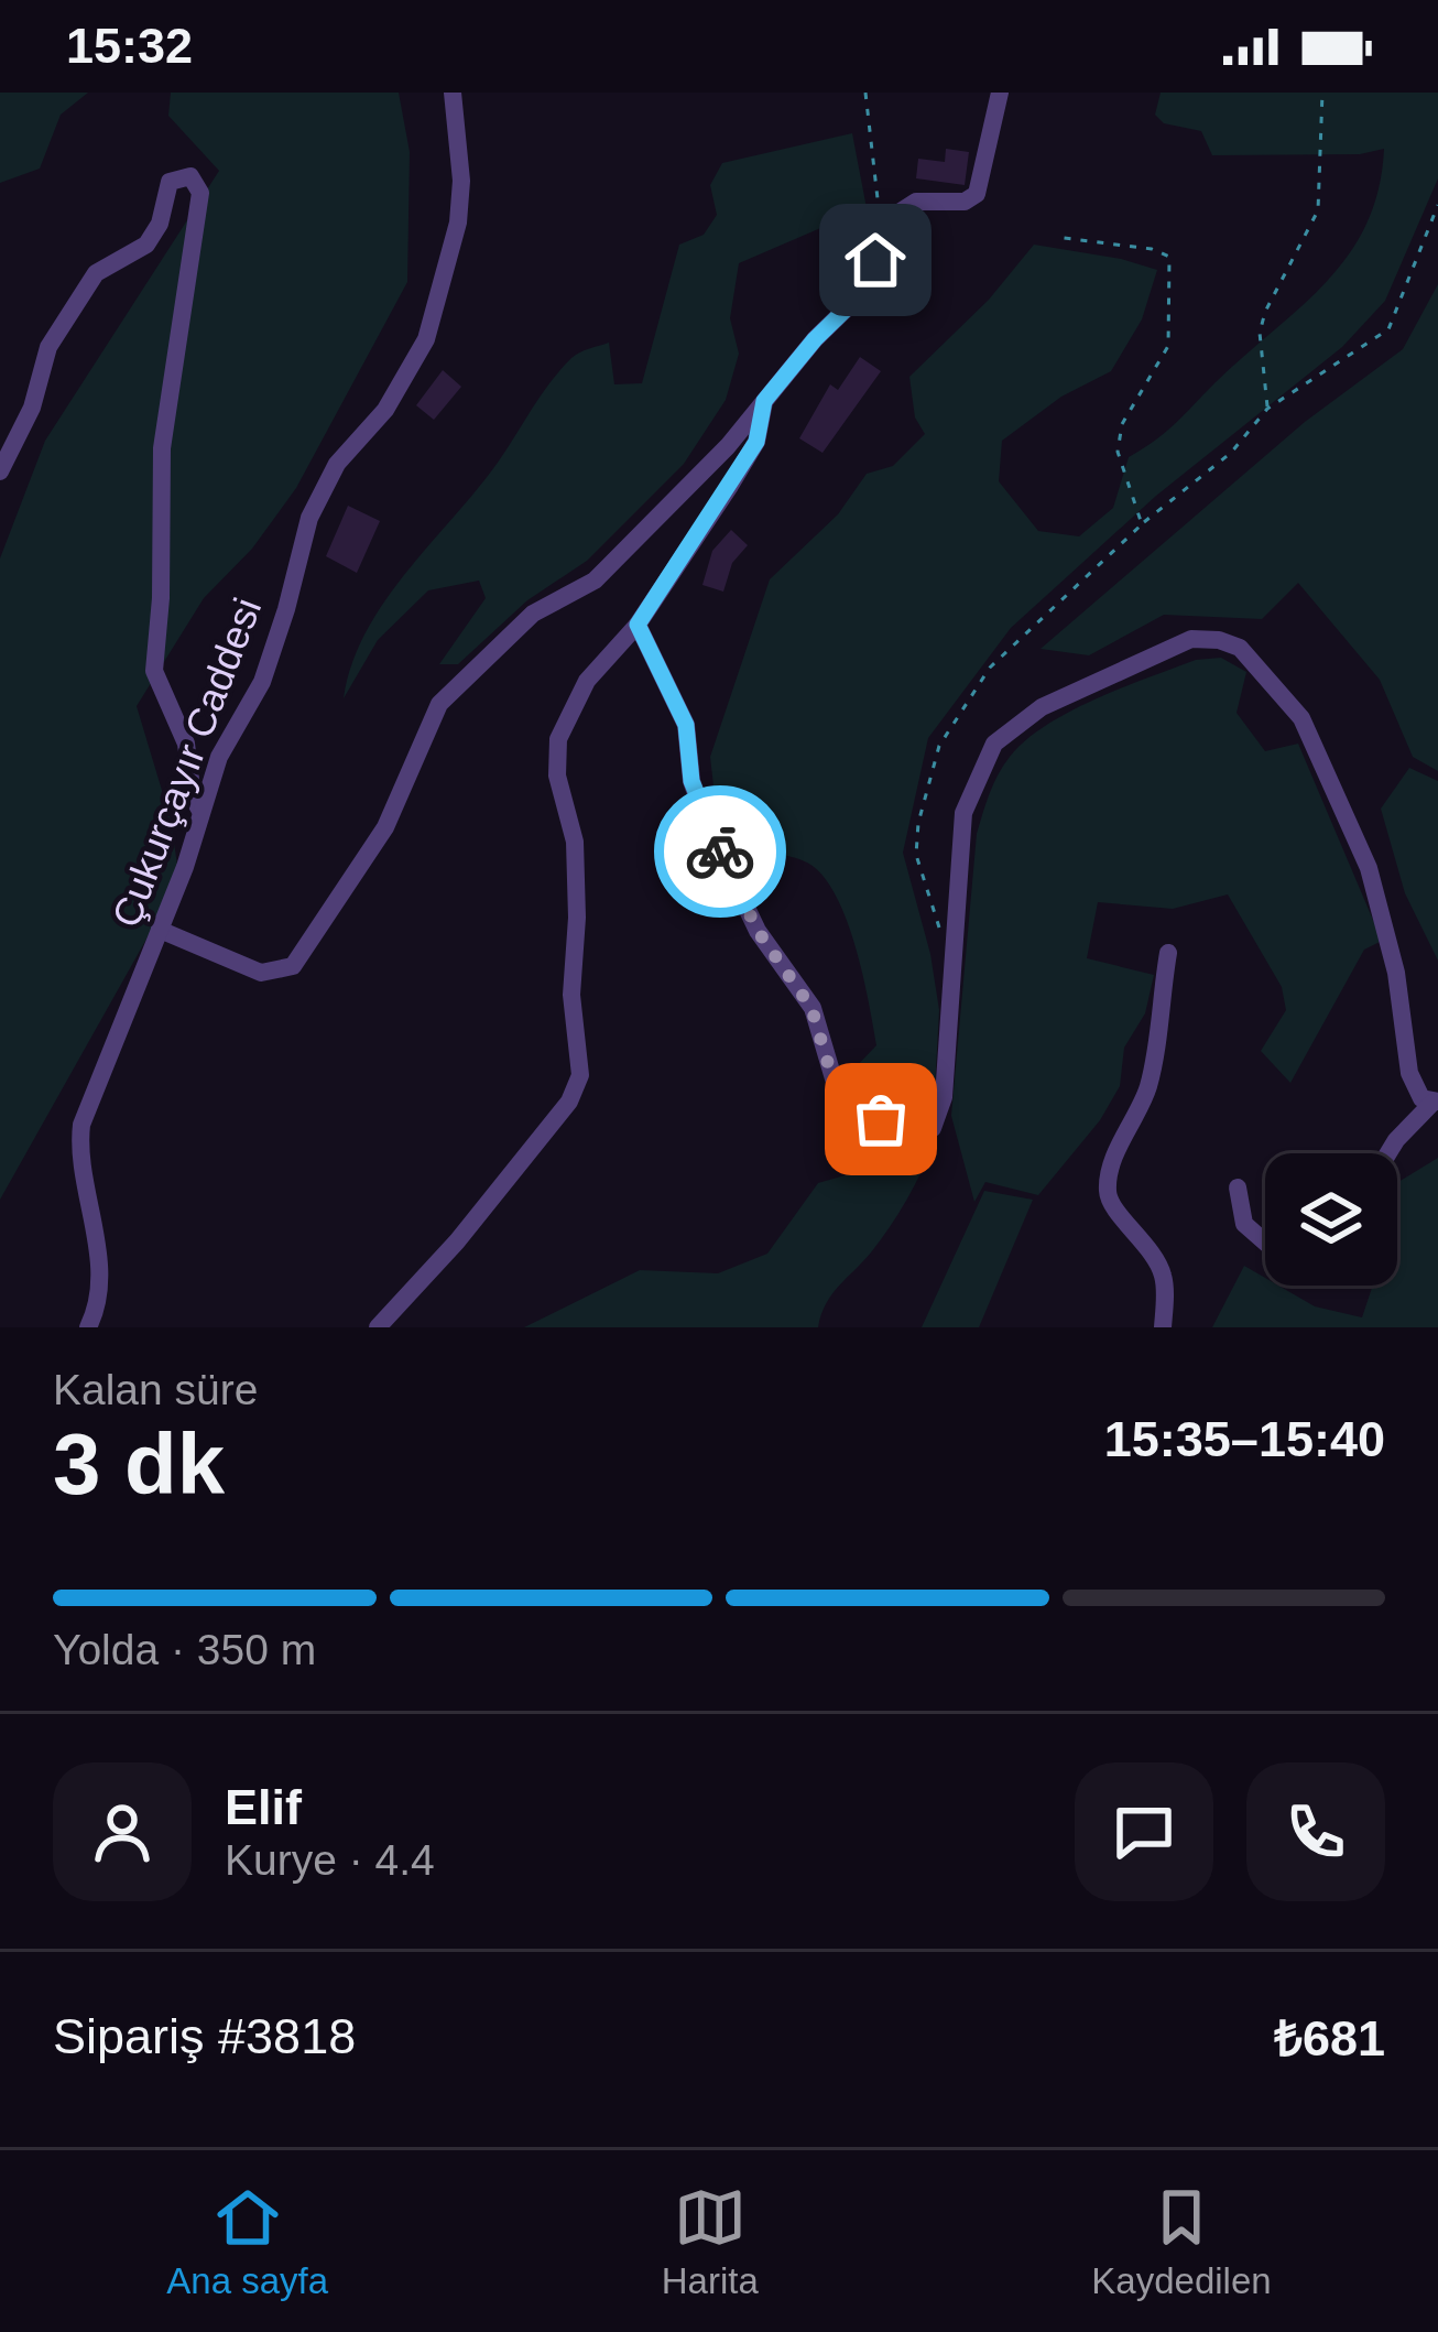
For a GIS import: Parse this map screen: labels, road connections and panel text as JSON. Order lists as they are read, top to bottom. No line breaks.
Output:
{"streets":{"street":["Çukurçayır Caddesi"]},"page":{"status":"15:32","heading":["3 dk","Kalan süre","15:35–15:40"],"panel":["Elif","Kurye · 4.4","Sipariş #3818","₺681"],"bar":"Yolda · 350 m","tabs":["Ana sayfa","Harita","Kaydedilen"]}}
